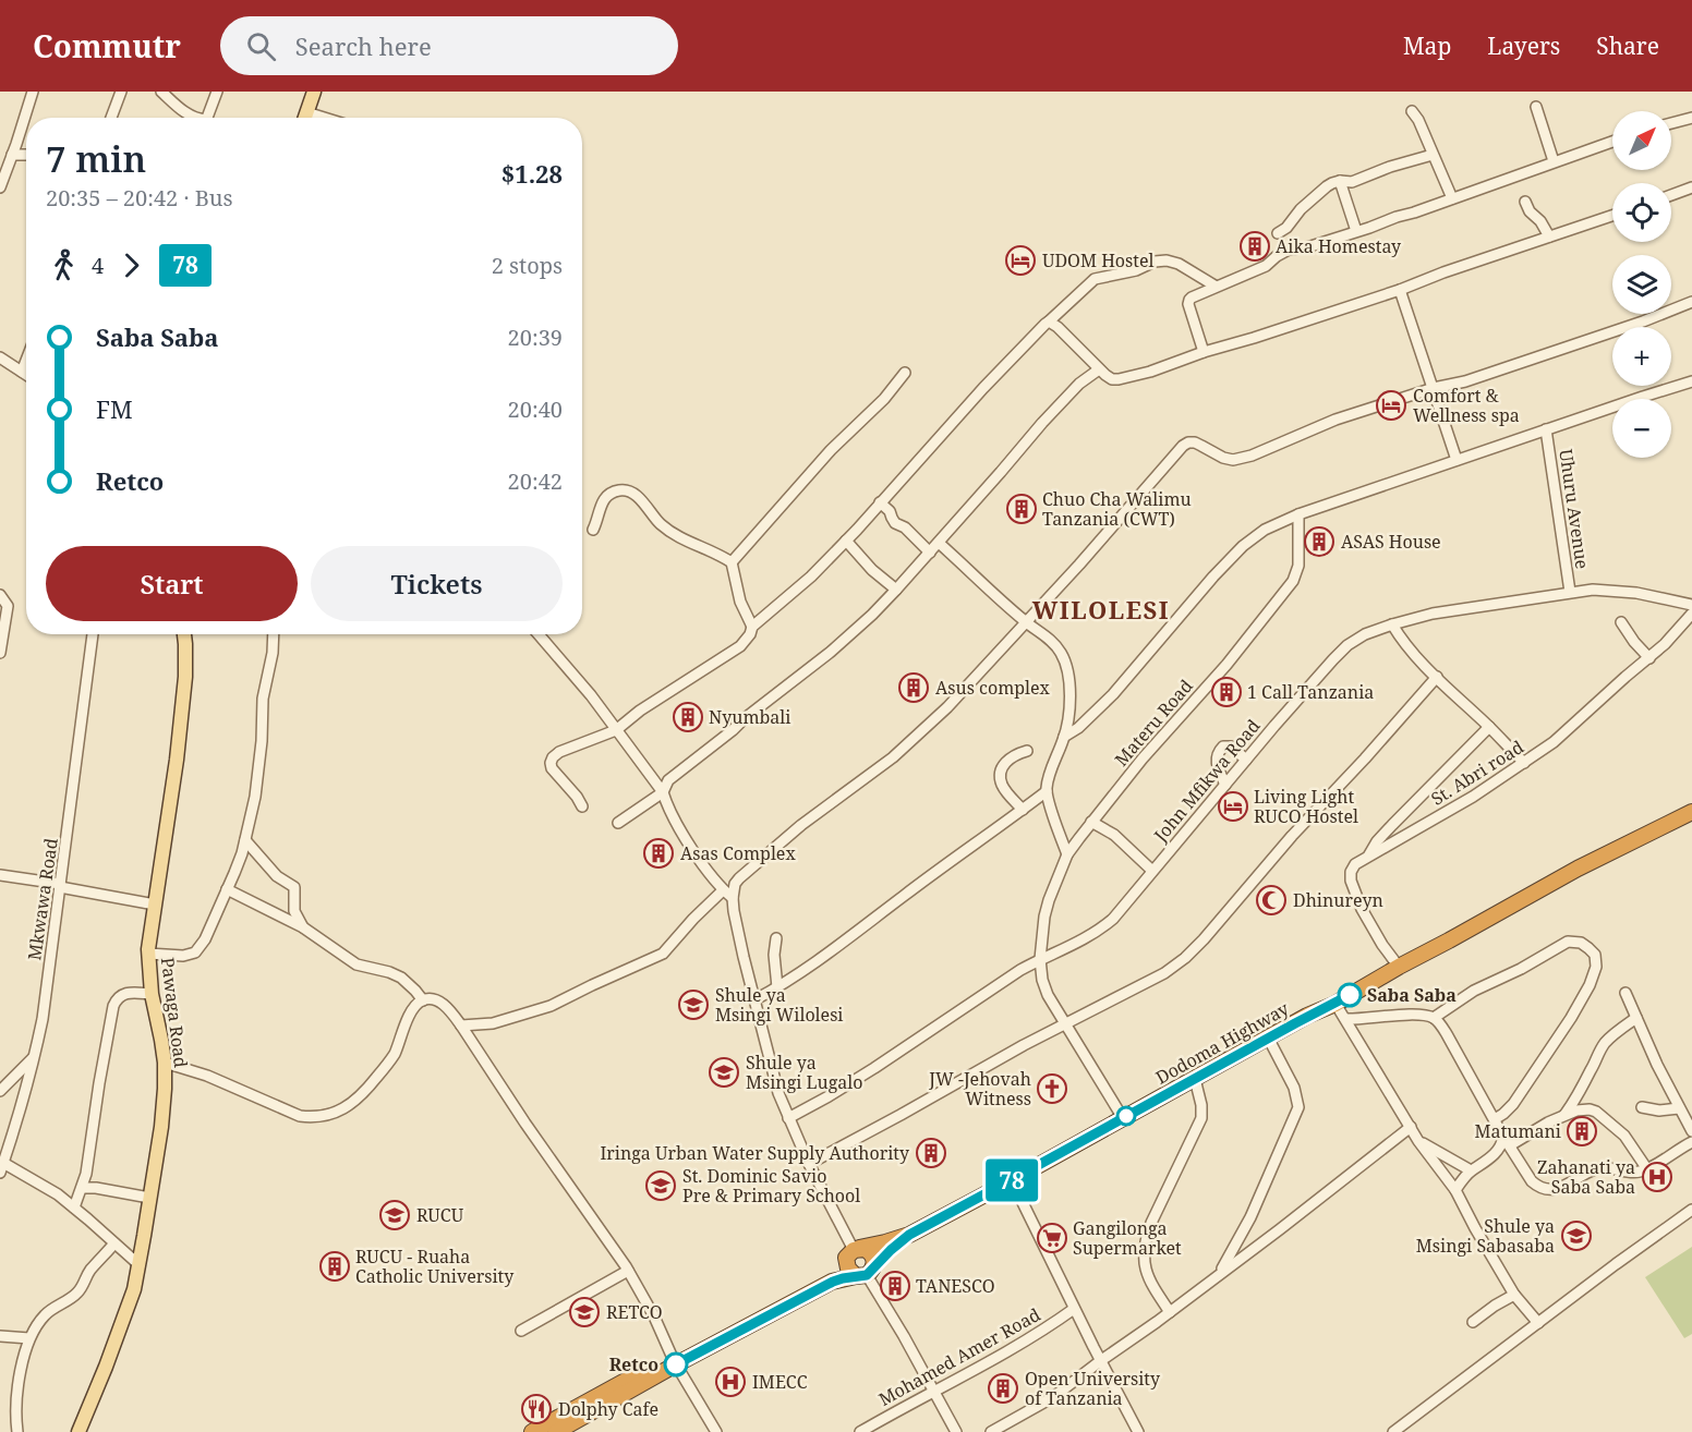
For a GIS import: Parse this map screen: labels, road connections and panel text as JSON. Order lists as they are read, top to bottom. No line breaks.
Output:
{"streets":{"highway":["Dodoma Highway"],"main road":["Pawaga Road"],"street":["Uhuru Avenue","Materu Road","St. Abri road","John Mfikwa Road","Mkwawa Road","Mohamed Amer Road"]},"crossings":[["Uhuru Avenue","John Mfikwa Road"],["Materu Road","John Mfikwa Road"],["Materu Road","Dodoma Highway"],["St. Abri road","Dodoma Highway"]],"districts":["WILOLESI"],"places":{"building":["Aika Homestay","Chuo Cha Walimu Tanzania (CWT)","ASAS House","Asus complex","1 Call Tanzania","Nyumbali","Asas Complex","Matumani","Iringa Urban Water Supply Authority","RUCU - Ruaha Catholic University","TANESCO","Open University of Tanzania"],"hotel":["UDOM Hostel","Comfort & Wellness spa","Living Light RUCO Hostel"],"mosque":["Dhinureyn"],"other":["Saba Saba","Retco"],"school or university":["Shule ya Msingi Wilolesi","Shule ya Msingi Lugalo","St. Dominic Savio Pre & Primary School","RUCU","Shule ya Msingi Sabasaba","RETCO"],"church":["JW -Jehovah Witness"],"hospital":["Zahanati ya Saba Saba","IMECC"],"supermarket":["Gangilonga Supermarket"],"restaurant":["Dolphy Cafe"]},"lines":["bus line 78"],"north":"top right","page":{"header":"Commutr","search":"Search here","nav":["Map","Layers","Share"],"on_map":"78","map_buttons":["+","−"],"heading":["7 min","20:35 – 20:42 · Bus","$1.28"],"legs":["4","78","2 stops"],"list":[{"name":"Saba Saba","value":"20:39"},{"name":"FM","value":"20:40"},{"name":"Retco","value":"20:42"}],"buttons":["Start","Tickets"]}}
